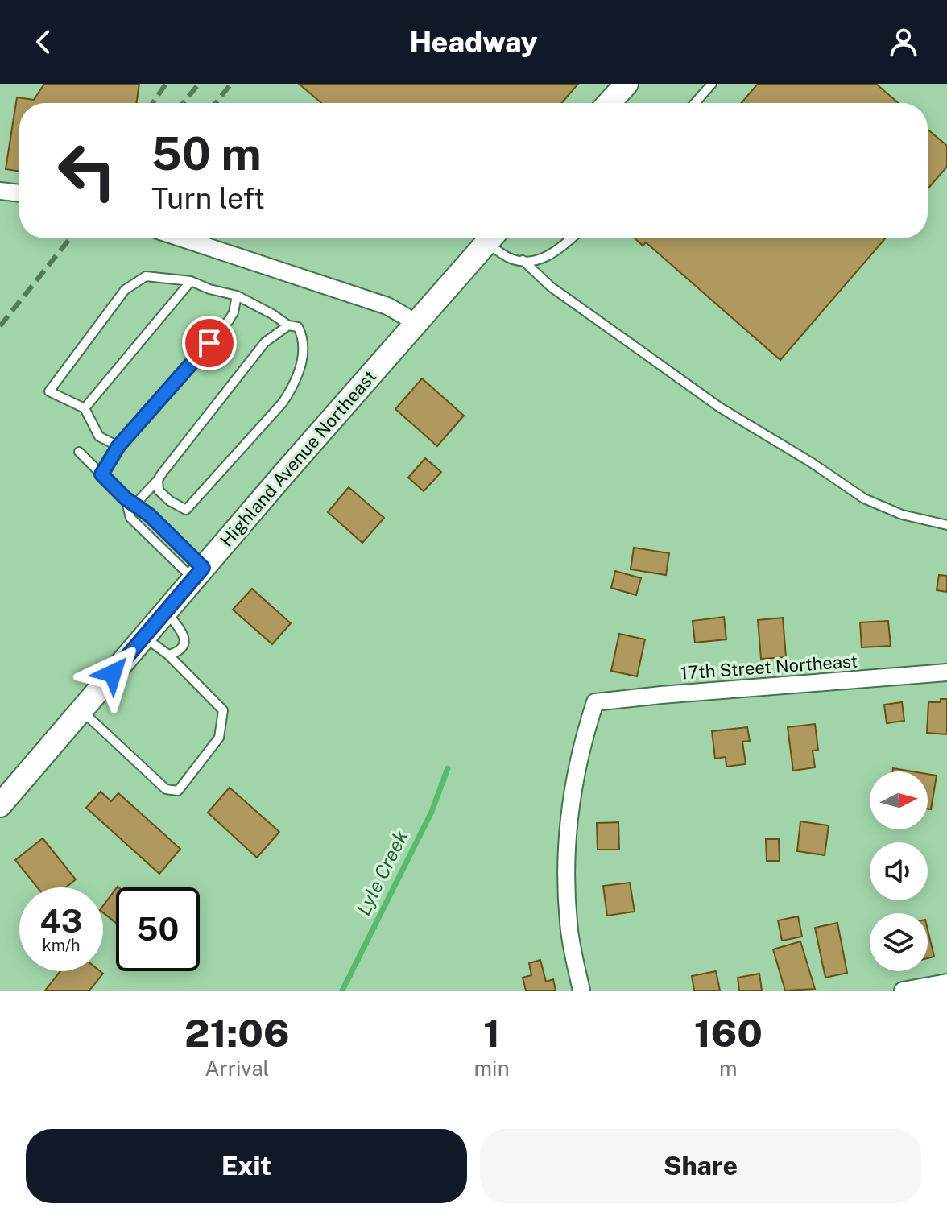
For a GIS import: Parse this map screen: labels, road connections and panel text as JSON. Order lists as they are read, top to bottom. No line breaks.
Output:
{"streets":{"main road":["Highland Avenue Northeast"],"street":["17th Street Northeast"]},"water":["Lyle Creek"],"north":"right","page":{"header":"Headway","turn":["50 m","Turn left"],"speed":"43 km/h","limit":"50","eta":["21:06","Arrival","1","min","160","m"],"buttons":["Exit","Share"]}}
